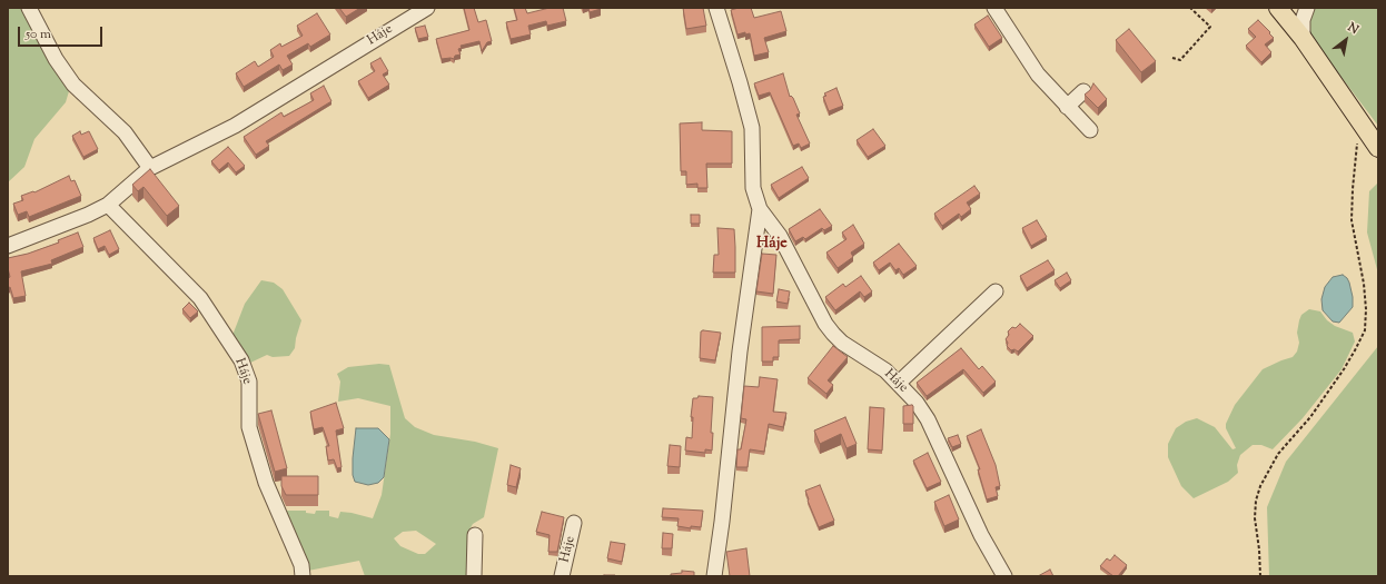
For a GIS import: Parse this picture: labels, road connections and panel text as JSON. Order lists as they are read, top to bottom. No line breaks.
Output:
{"streets":{"street":["Háje"]},"districts":["Háje"],"scale_bar":"50 m","north":"top right"}
